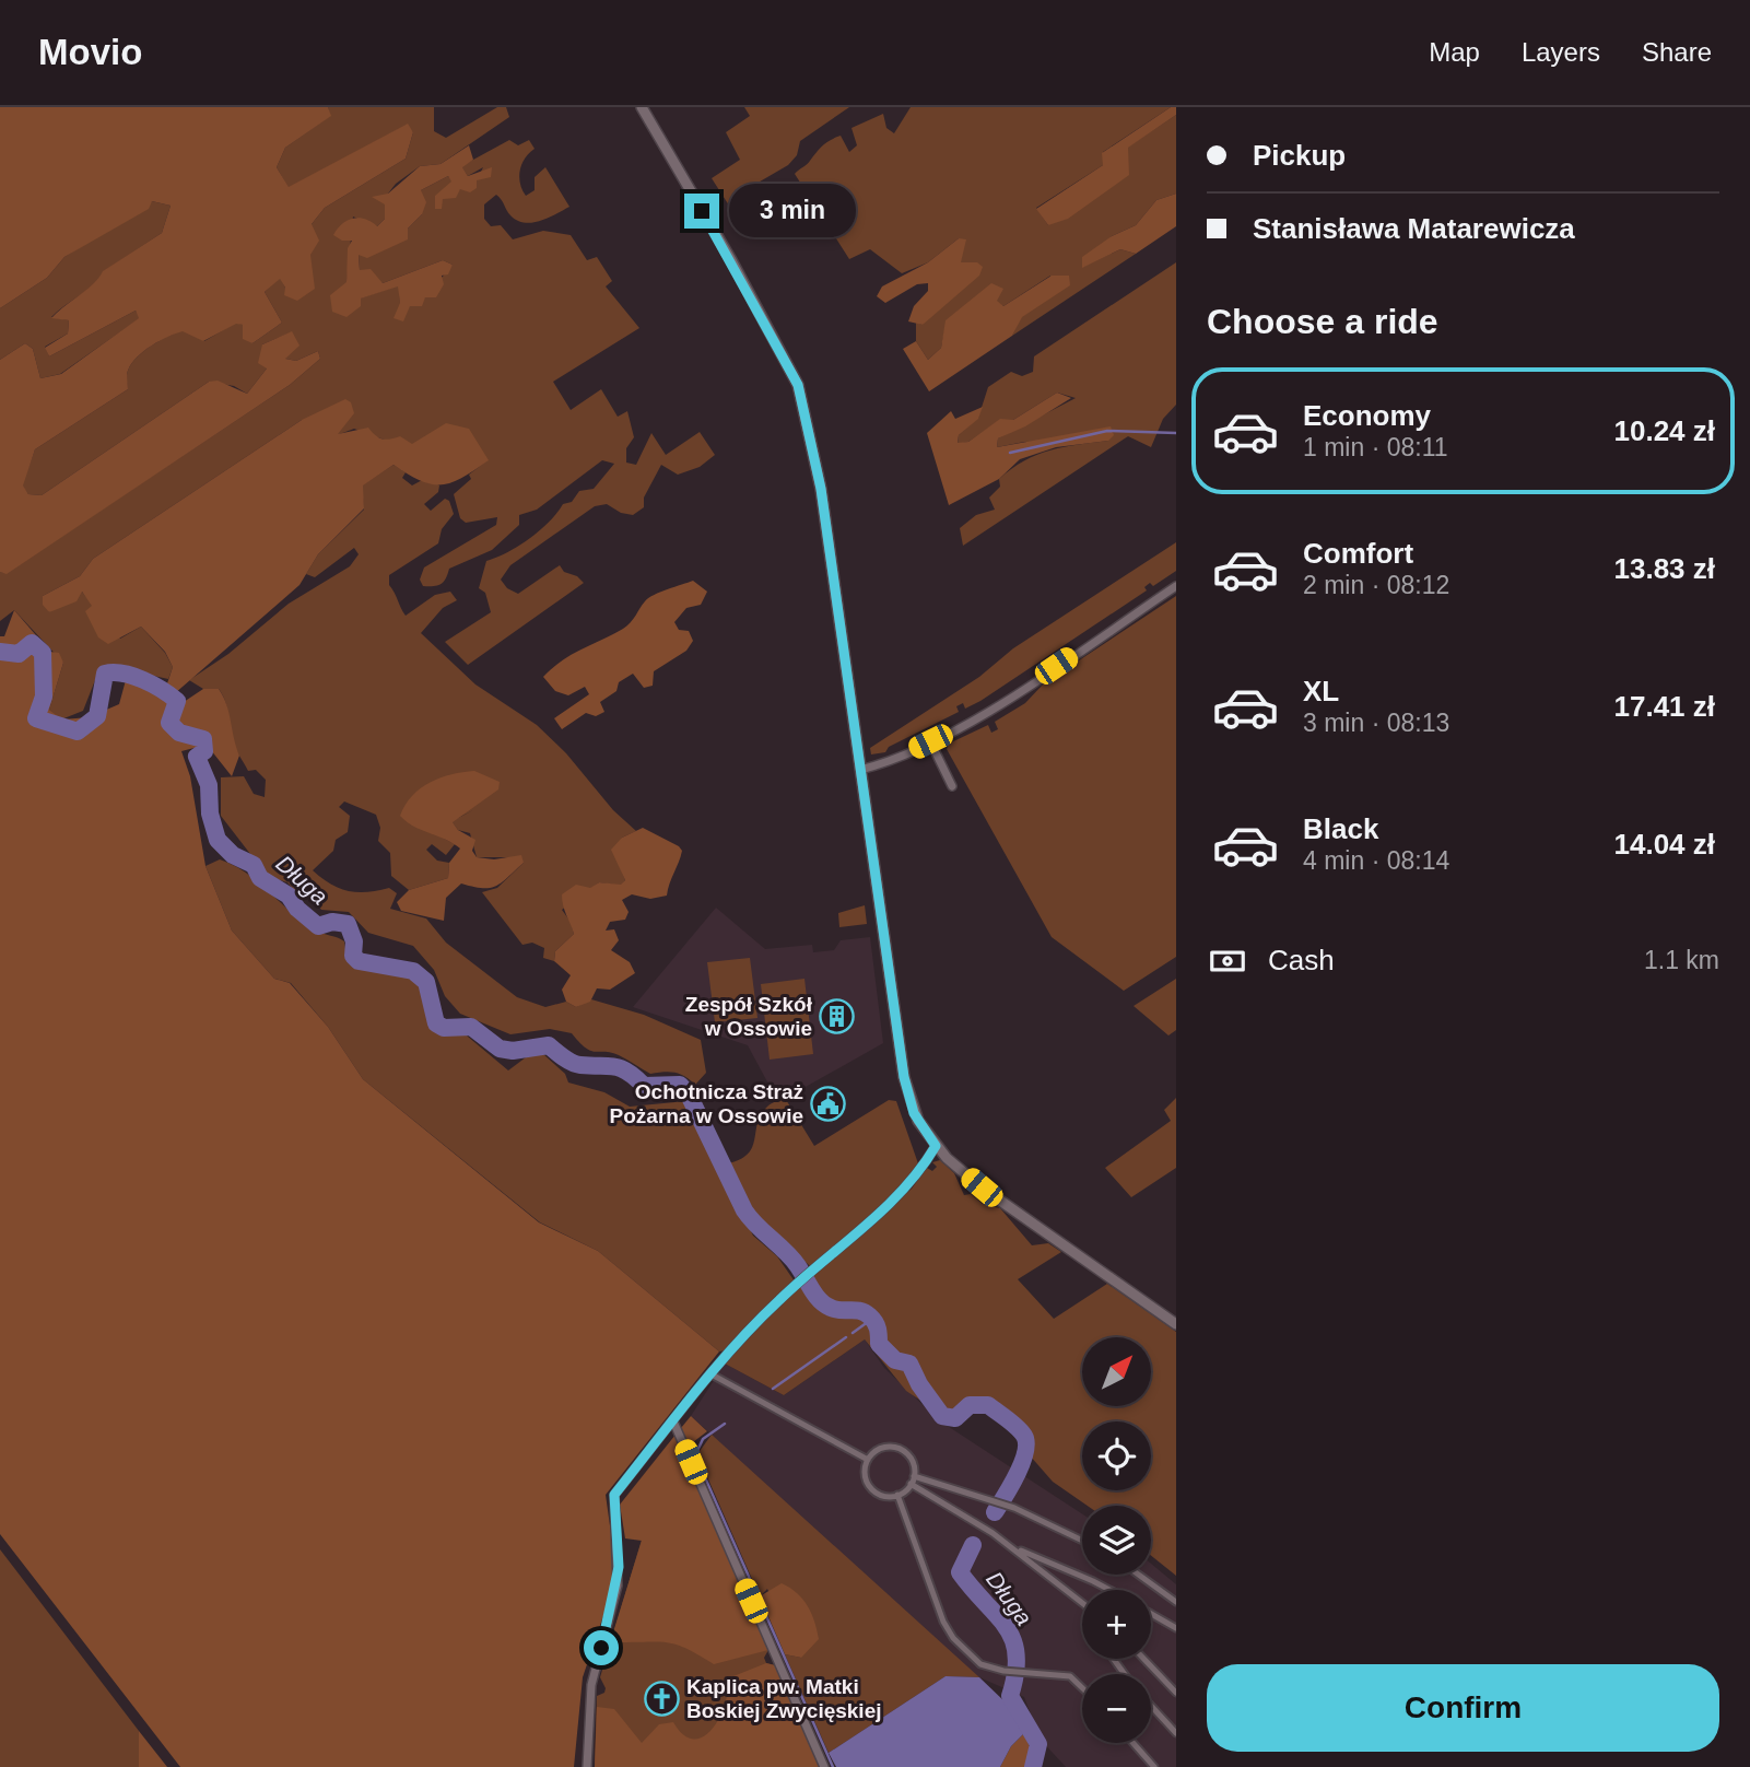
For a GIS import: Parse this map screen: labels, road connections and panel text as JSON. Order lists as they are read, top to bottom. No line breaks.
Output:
{"water":["Długa"],"places":{"building":["Zespół Szkół w Ossowie"],"public building":["Ochotnicza Straż Pożarna w Ossowie"],"church":["Kaplica pw. Matki Boskiej Zwycięskiej"]},"north":"top right","page":{"header":"Movio","nav":["Map","Layers","Share"],"banner":["Pickup","Stanisława Matarewicza"],"bubble":"3 min","heading":"Choose a ride","list":[{"name":"Economy","note":"1 min · 08:11","value":"10.24 zł"},{"name":"Comfort","note":"2 min · 08:12","value":"13.83 zł"},{"name":"XL","note":"3 min · 08:13","value":"17.41 zł"},{"name":"Black","note":"4 min · 08:14","value":"14.04 zł"}],"pay":["Cash","1.1 km"],"map_buttons":["+","−"],"buttons":"Confirm"}}
